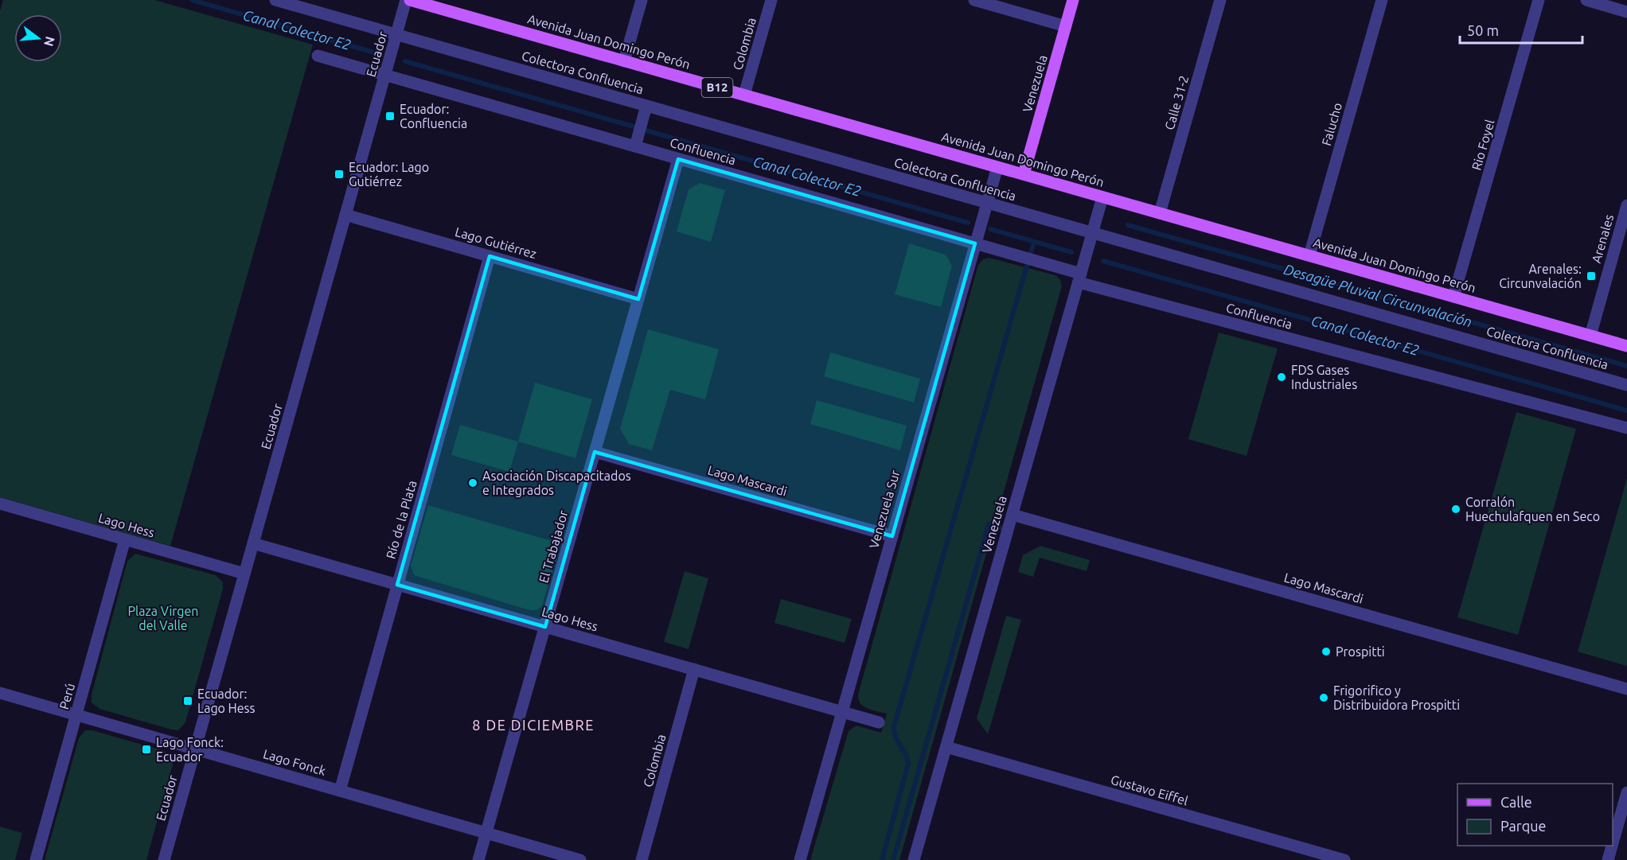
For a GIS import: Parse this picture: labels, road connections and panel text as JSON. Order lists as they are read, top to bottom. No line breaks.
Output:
{"streets":{"main road":["Avenida Juan Domingo Perón","Venezuela","B12"],"street":["Colombia","Ecuador","Colectora Confluencia","Calle 31-2","Falucho","Rio Foyel","Confluencia","Arenales","Lago Gutiérrez","Lago Mascardi","Venezuela Sur","Río de la Plata","Lago Hess","El Trabajador","Perú","Lago Fonck","Gustavo Eiffel"]},"crossings":[["Avenida Juan Domingo Perón","Colombia"],["Avenida Juan Domingo Perón","Venezuela"],["Avenida Juan Domingo Perón","Calle 31-2"],["Avenida Juan Domingo Perón","Falucho"],["Avenida Juan Domingo Perón","Rio Foyel"],["Avenida Juan Domingo Perón","Arenales"],["Avenida Juan Domingo Perón","Venezuela Sur"],["Colombia","Lago Hess"],["Ecuador","Colectora Confluencia"],["Ecuador","Confluencia"],["Ecuador","Lago Gutiérrez"],["Ecuador","Lago Hess"],["Ecuador","Lago Fonck"],["Colectora Confluencia","Venezuela"],["Colectora Confluencia","Venezuela Sur"],["Venezuela","Confluencia"],["Venezuela","Lago Mascardi"],["Venezuela","Gustavo Eiffel"],["Confluencia","Venezuela Sur"],["Confluencia","El Trabajador"],["Lago Gutiérrez","Río de la Plata"],["Lago Gutiérrez","El Trabajador"],["Lago Mascardi","Venezuela Sur"],["Lago Mascardi","El Trabajador"],["Venezuela Sur","Lago Hess"],["Río de la Plata","Lago Hess"],["Río de la Plata","Lago Fonck"],["Lago Hess","El Trabajador"],["Lago Hess","Perú"],["El Trabajador","Lago Fonck"],["Perú","Lago Fonck"]],"districts":["8 DE DICIEMBRE"],"water":["Canal Colector E2","Desagüe Pluvial Circunvalación"],"parks":["Plaza Virgen del Valle"],"places":{"transit":["Ecuador: Confluencia","Ecuador: Lago Gutiérrez","Arenales: Circunvalación","Ecuador: Lago Hess","Lago Fonck: Ecuador"],"other":["FDS Gases Industriales","Asociación Discapacitados e Integrados","Corralón Huechulafquen en Seco","Prospitti","Frigorifico y Distribuidora Prospitti"]},"legend":["Calle","Parque"],"scale_bar":"50 m","north":"right"}
